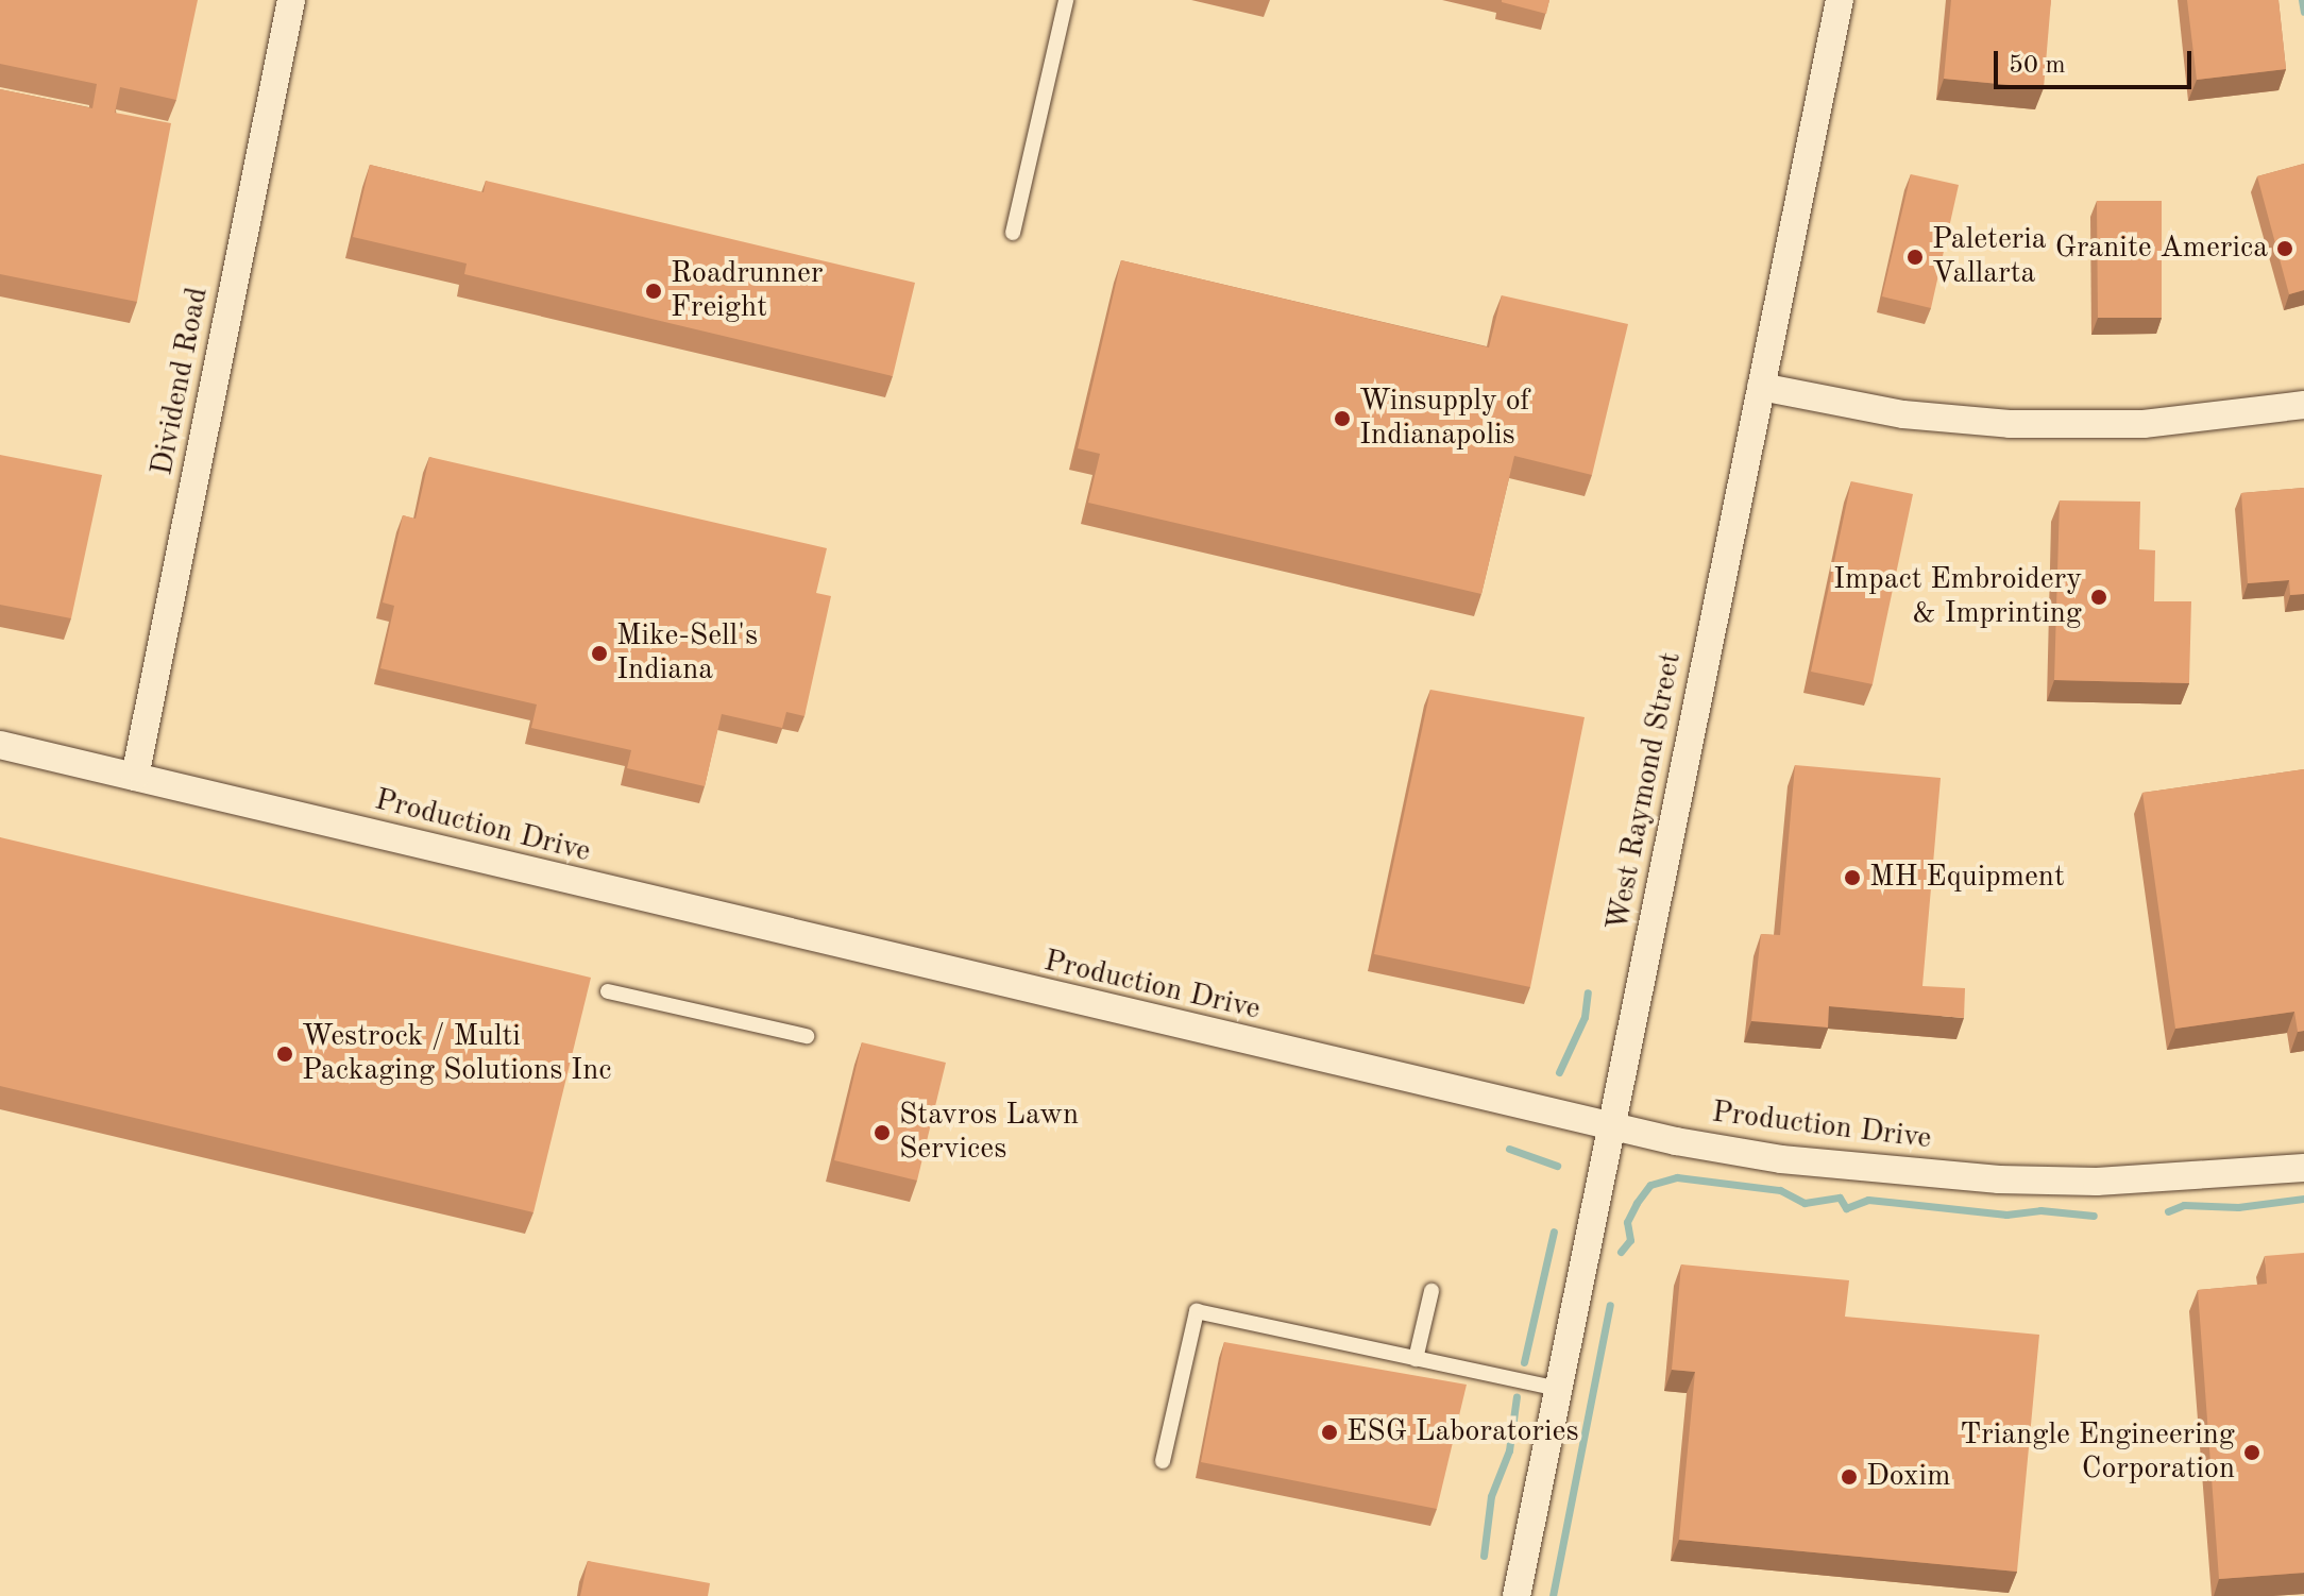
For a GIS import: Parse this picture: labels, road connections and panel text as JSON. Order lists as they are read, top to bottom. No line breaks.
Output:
{"streets":{"street":["Dividend Road","West Raymond Street","Production Drive"]},"crossings":[["Dividend Road","Production Drive"],["West Raymond Street","Production Drive"]],"places":["Granite America","Paleteria Vallarta","Roadrunner Freight","Winsupply of Indianapolis","Impact Embroidery & Imprinting","Mike-Sell's Indiana","MH Equipment","Westrock / Multi Packaging Solutions Inc","Stavros Lawn Services","ESG Laboratories","Triangle Engineering Corporation","Doxim"],"scale_bar":"50 m"}
